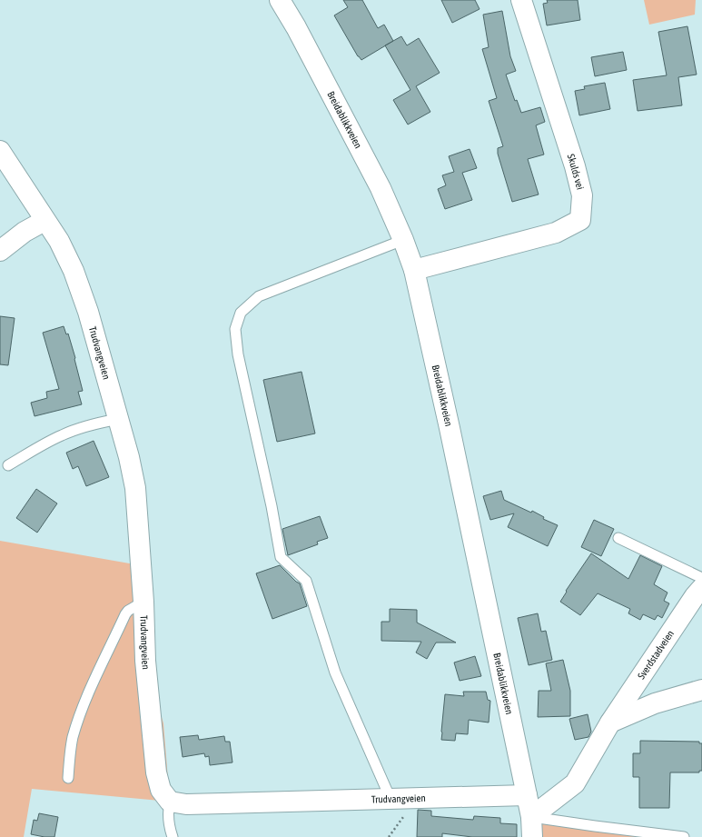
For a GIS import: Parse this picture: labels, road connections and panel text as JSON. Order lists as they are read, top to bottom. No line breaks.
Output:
{"streets":{"street":["Breidablikkveien","Skulds vei","Trudvangveien","Sverdstadveien"]},"crossings":[["Breidablikkveien","Skulds vei"],["Breidablikkveien","Trudvangveien"],["Breidablikkveien","Sverdstadveien"]]}
